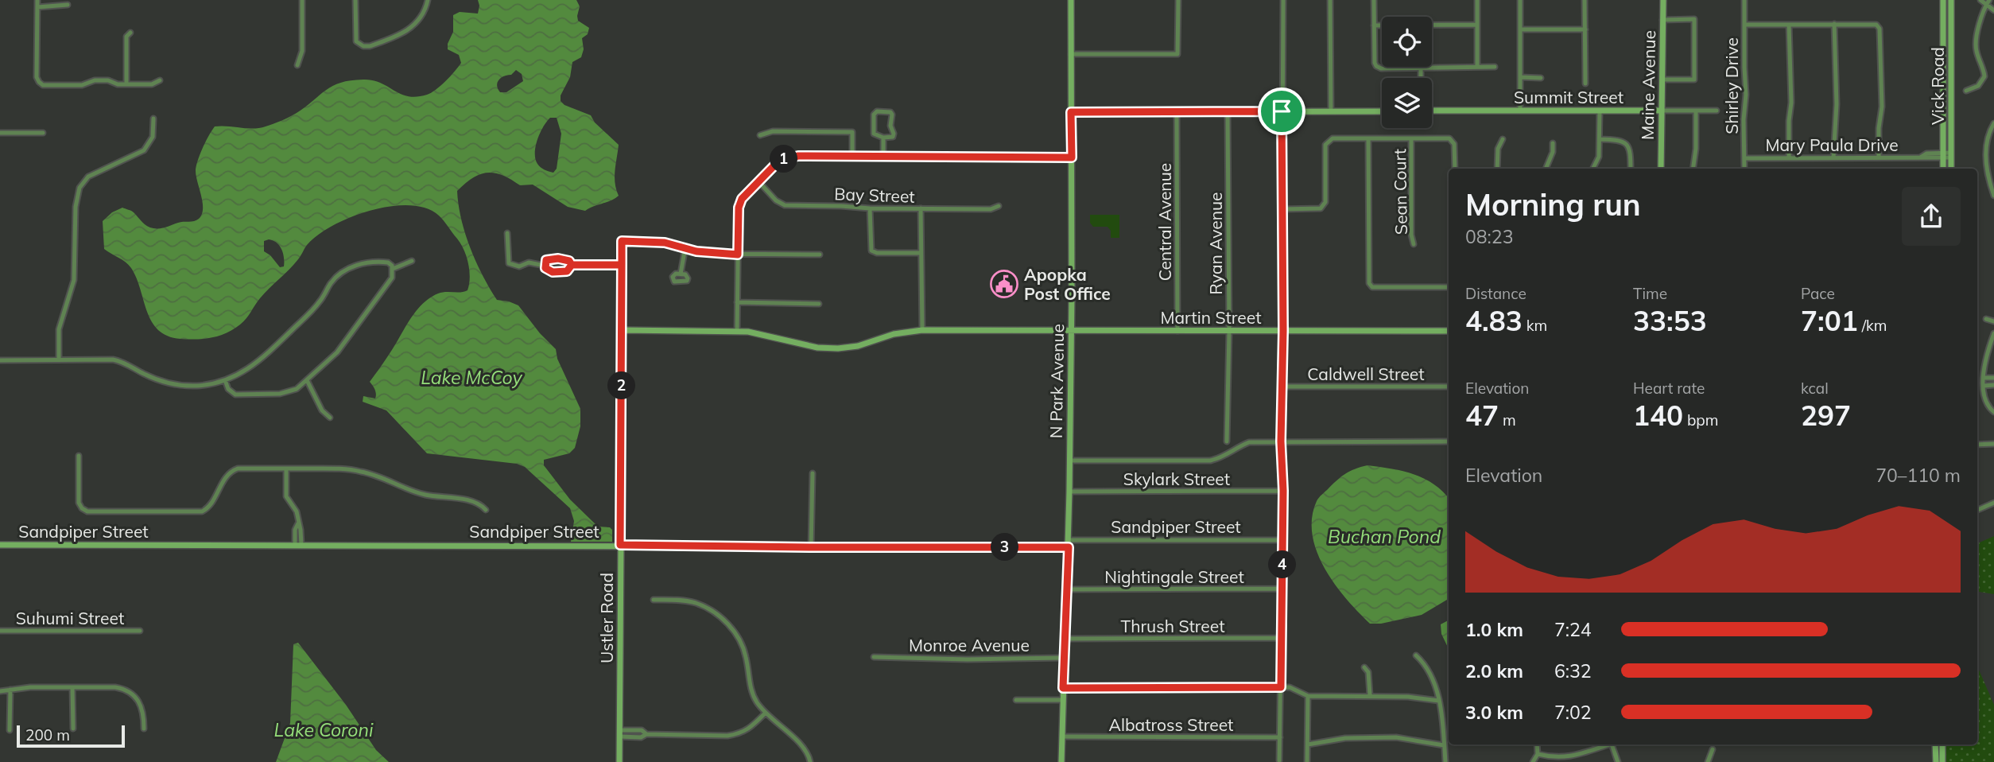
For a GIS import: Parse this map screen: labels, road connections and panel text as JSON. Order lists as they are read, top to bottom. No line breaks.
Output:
{"streets":{"street":["Maine Avenue","Shirley Drive","Vick Road","Summit Street","Mary Paula Drive","Sean Court","Bay Street","Central Avenue","Ryan Avenue","Martin Street","Caldwell Street","N Park Avenue","Skylark Street","Sandpiper Street","Nightingale Street","Suhumi Street","Ustler Road","Thrush Street","Monroe Avenue","Albatross Street"]},"crossings":[["Maine Avenue","Summit Street"],["Shirley Drive","Mary Paula Drive"],["Vick Road","Mary Paula Drive"],["Central Avenue","Martin Street"],["Ryan Avenue","Martin Street"],["Martin Street","N Park Avenue"],["Martin Street","Ustler Road"],["N Park Avenue","Skylark Street"],["N Park Avenue","Sandpiper Street"],["N Park Avenue","Nightingale Street"],["N Park Avenue","Thrush Street"],["N Park Avenue","Monroe Avenue"],["N Park Avenue","Albatross Street"],["Sandpiper Street","Ustler Road"]],"water":["Lake McCoy","Buchan Pond","Lake Coroni"],"places":{"public building":["Apopka Post Office"]},"scale_bar":"200 m","page":{"pins":["1","2","3","4"],"heading":["Morning run","08:23"],"stats":[["Distance","4.83 km"],["Time","33:53"],["Pace","7:01 /km"],["Elevation","47 m"],["Heart rate","140 bpm"],["kcal","297"]],"chart":["Elevation","70–110 m"],"list":[{"name":"1.0 km","note":"7:24"},{"name":"2.0 km","note":"6:32"},{"name":"3.0 km","note":"7:02"}],"scale":"200 m"}}
